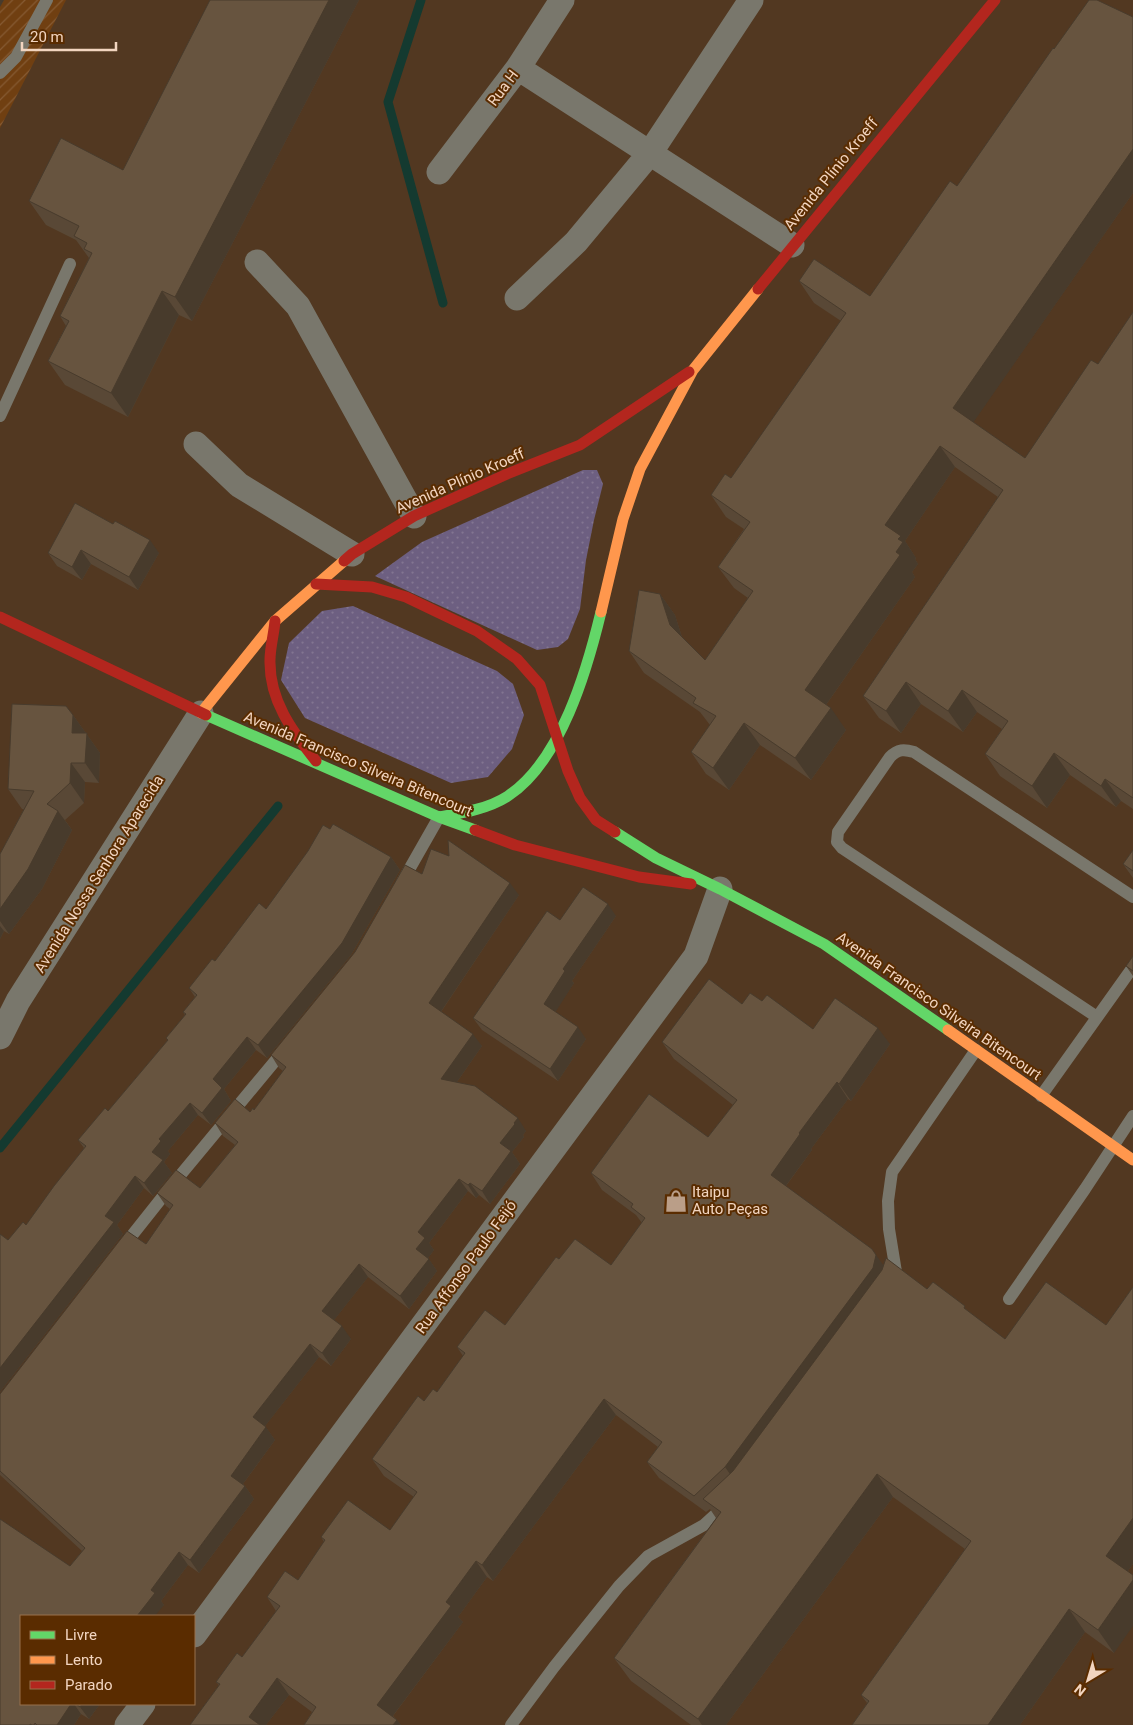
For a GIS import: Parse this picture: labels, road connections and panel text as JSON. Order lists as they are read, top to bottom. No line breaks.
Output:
{"streets":{"main road":["Avenida Plínio Kroeff","Avenida Francisco Silveira Bitencourt"],"street":["Rua H","Avenida Nossa Senhora Aparecida","Rua Affonso Paulo Feijó"]},"crossings":[["Avenida Plínio Kroeff","Avenida Francisco Silveira Bitencourt"],["Avenida Plínio Kroeff","Avenida Nossa Senhora Aparecida"],["Avenida Francisco Silveira Bitencourt","Avenida Nossa Senhora Aparecida"],["Avenida Francisco Silveira Bitencourt","Rua Affonso Paulo Feijó"]],"places":{"shop":["Itaipu Auto Peças"]},"legend":["Livre","Lento","Parado"],"scale_bar":"20 m","north":"bottom left"}
